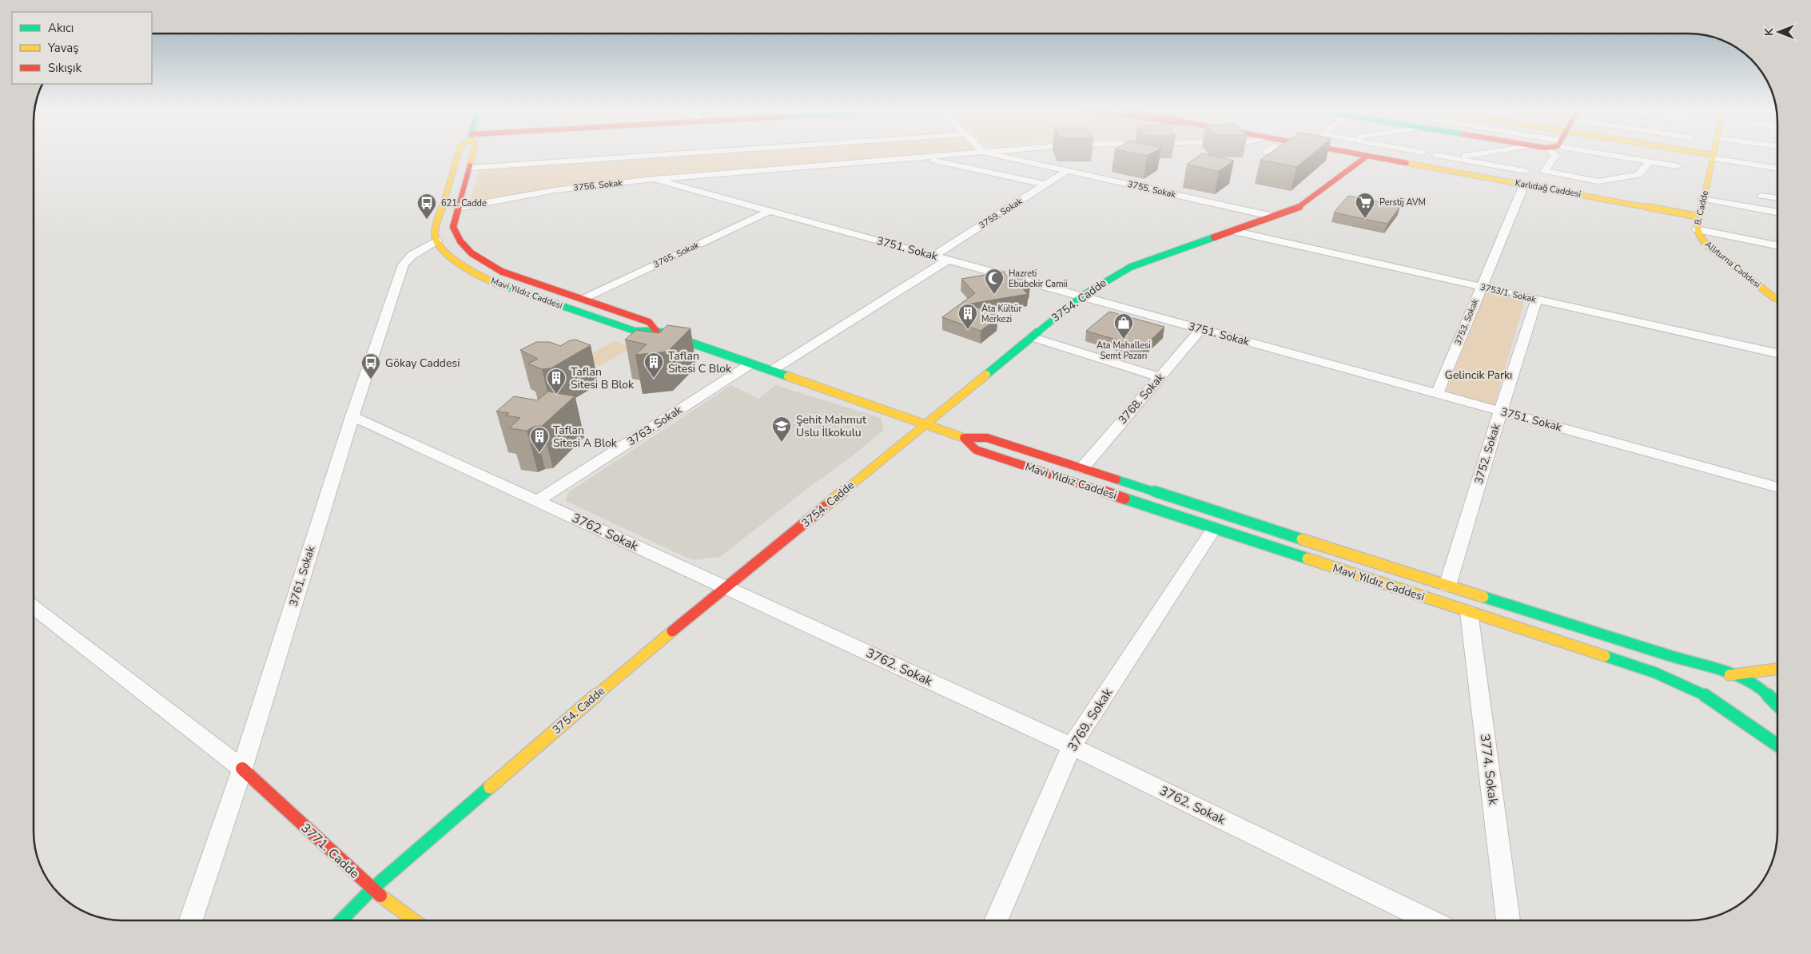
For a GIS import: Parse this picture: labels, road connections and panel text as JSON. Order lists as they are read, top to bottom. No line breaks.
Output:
{"streets":{"main road":["Karlıdağ Caddesi","8. Cadde","Allıturna Caddesi","Mavi Yıldız Caddesi","3754. Cadde","3771. Cadde"],"street":["3756. Sokak","3755. Sokak","3759. Sokak","3751. Sokak","3765. Sokak","3753/1. Sokak","3753. Sokak","3768. Sokak","3763. Sokak","3752. Sokak","3762. Sokak","3761. Sokak","3769. Sokak","3774. Sokak"]},"crossings":[["3756. Sokak","3751. Sokak"],["3756. Sokak","Mavi Yıldız Caddesi"],["Karlıdağ Caddesi","8. Cadde"],["Karlıdağ Caddesi","3754. Cadde"],["Karlıdağ Caddesi","3753. Sokak"],["3755. Sokak","3759. Sokak"],["3755. Sokak","3754. Cadde"],["8. Cadde","Allıturna Caddesi"],["3759. Sokak","3751. Sokak"],["3751. Sokak","3765. Sokak"],["3751. Sokak","3754. Cadde"],["3751. Sokak","3753. Sokak"],["3751. Sokak","3768. Sokak"],["3751. Sokak","3752. Sokak"],["3765. Sokak","Mavi Yıldız Caddesi"],["Mavi Yıldız Caddesi","3754. Cadde"],["Mavi Yıldız Caddesi","3768. Sokak"],["Mavi Yıldız Caddesi","3763. Sokak"],["Mavi Yıldız Caddesi","3752. Sokak"],["Mavi Yıldız Caddesi","3761. Sokak"],["Mavi Yıldız Caddesi","3769. Sokak"],["Mavi Yıldız Caddesi","3774. Sokak"],["3753/1. Sokak","3754. Cadde"],["3753/1. Sokak","3753. Sokak"],["3753/1. Sokak","3752. Sokak"],["3754. Cadde","3762. Sokak"],["3754. Cadde","3771. Cadde"],["3763. Sokak","3762. Sokak"],["3762. Sokak","3761. Sokak"],["3762. Sokak","3769. Sokak"],["3761. Sokak","3771. Cadde"]],"parks":["Gelincik Parkı"],"places":{"supermarket":["Perstij AVM"],"bus stop":["621. Cadde","Gökay Caddesi"],"mosque":["Hazreti Ebubekir Camii"],"building":["Ata Kültür Merkezi","Taflan Sitesi C Blok","Taflan Sitesi B Blok","Taflan Sitesi A Blok"],"shop":["Ata Mahallesi Semt Pazarı"],"school or university":["Şehit Mahmut Uslu İlkokulu"]},"legend":["Akıcı","Yavaş","Sıkışık"],"north":"left"}
